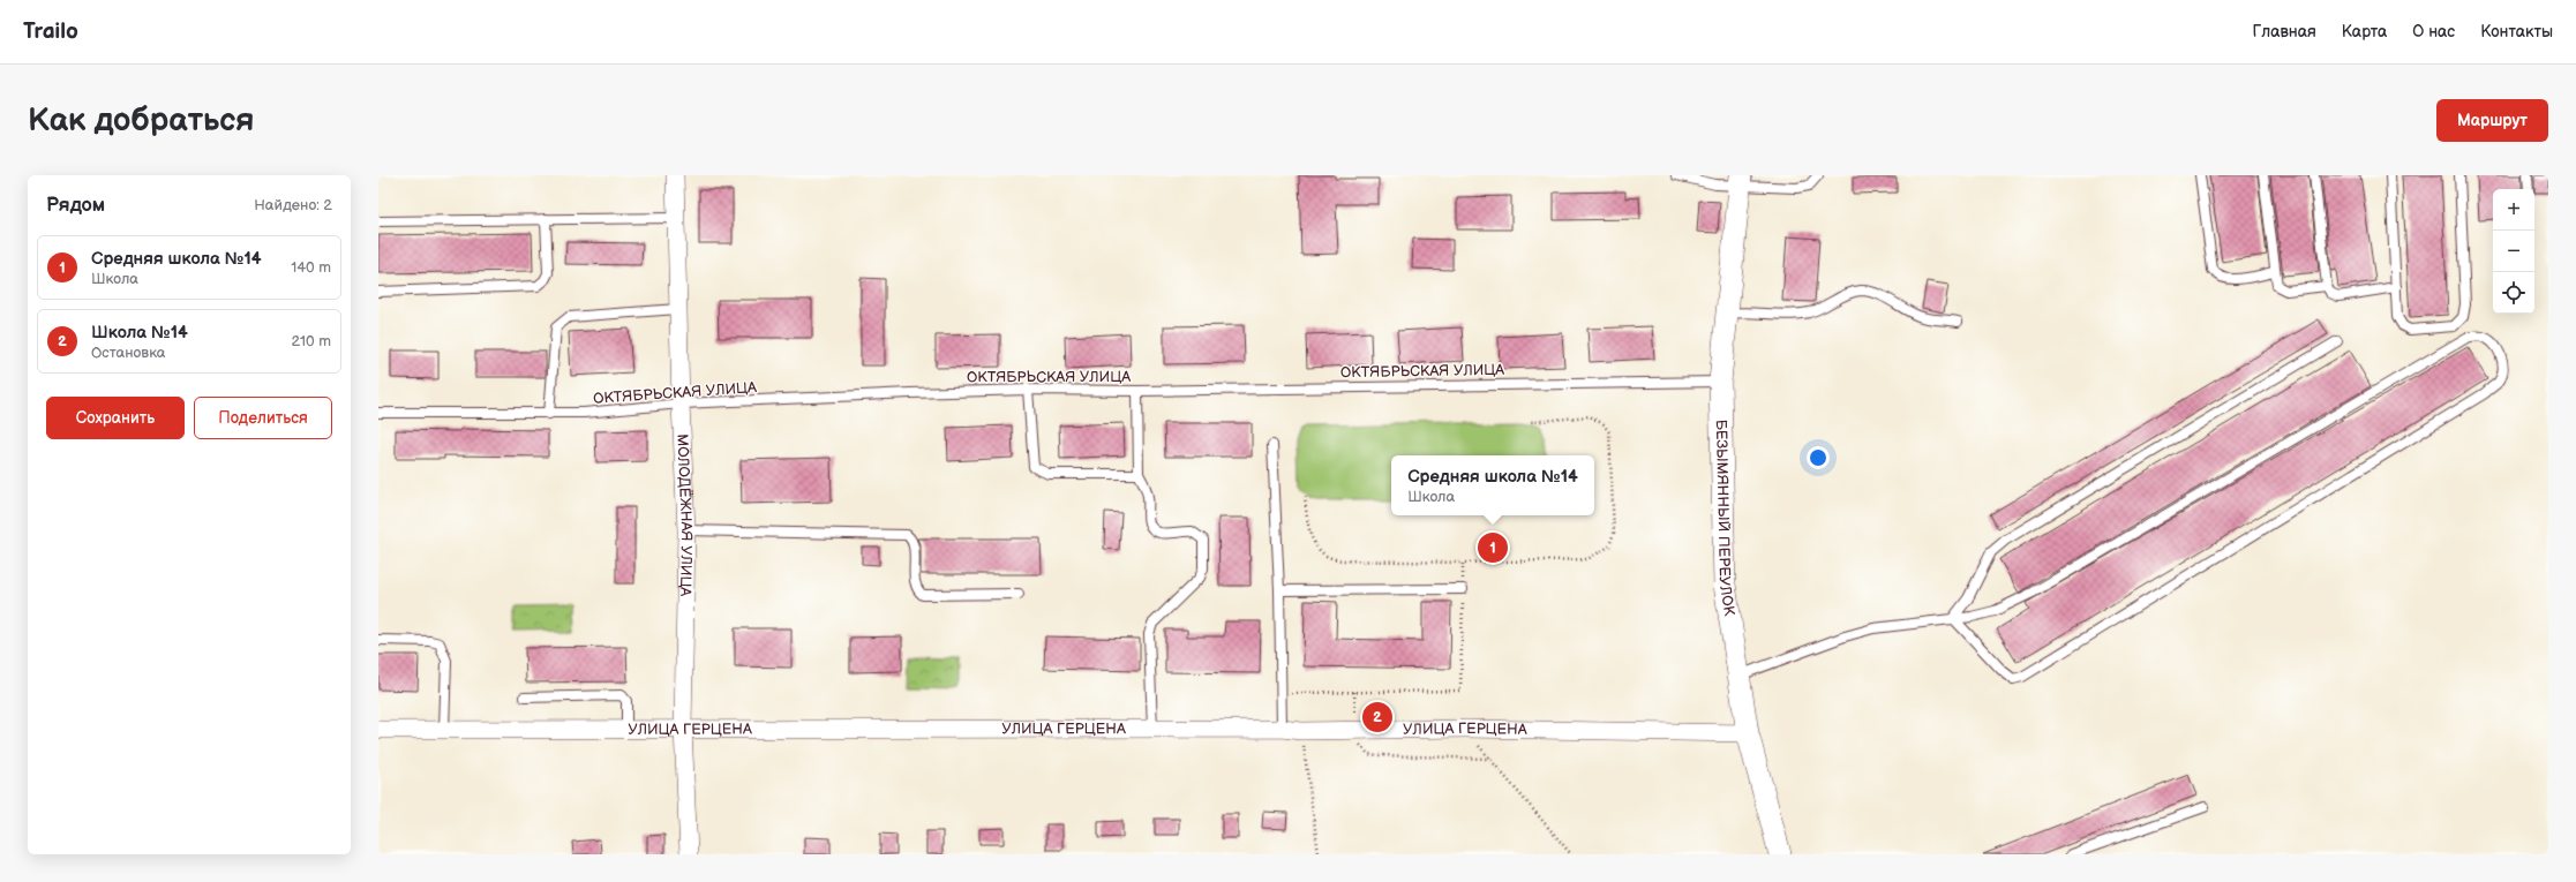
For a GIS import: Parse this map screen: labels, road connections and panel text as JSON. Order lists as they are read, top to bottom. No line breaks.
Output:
{"streets":{"street":["МОЛОДЁЖНАЯ УЛИЦА","БЕЗЫМЯННЫЙ ПЕРЕУЛОК","УЛИЦА ГЕРЦЕНА"],"lane":["ОКТЯБРЬСКАЯ УЛИЦА"]},"crossings":[["ОКТЯБРЬСКАЯ УЛИЦА","МОЛОДЁЖНАЯ УЛИЦА"],["ОКТЯБРЬСКАЯ УЛИЦА","БЕЗЫМЯННЫЙ ПЕРЕУЛОК"],["МОЛОДЁЖНАЯ УЛИЦА","УЛИЦА ГЕРЦЕНА"],["БЕЗЫМЯННЫЙ ПЕРЕУЛОК","УЛИЦА ГЕРЦЕНА"]],"page":{"header":"Trailo","nav":["Главная","Карта","О нас","Контакты"],"buttons":["Маршрут",["Сохранить","Поделиться"]],"title":"Как добраться","heading":["Рядом","Найдено: 2"],"map_buttons":["+","−"],"list":[{"mark":"1","name":"Средняя школа №14","note":"Школа","value":"140 m"},{"mark":"2","name":"Школа №14","note":"Остановка","value":"210 m"}],"popup":["Средняя школа №14","Школа"],"pins":["1","2"]}}
